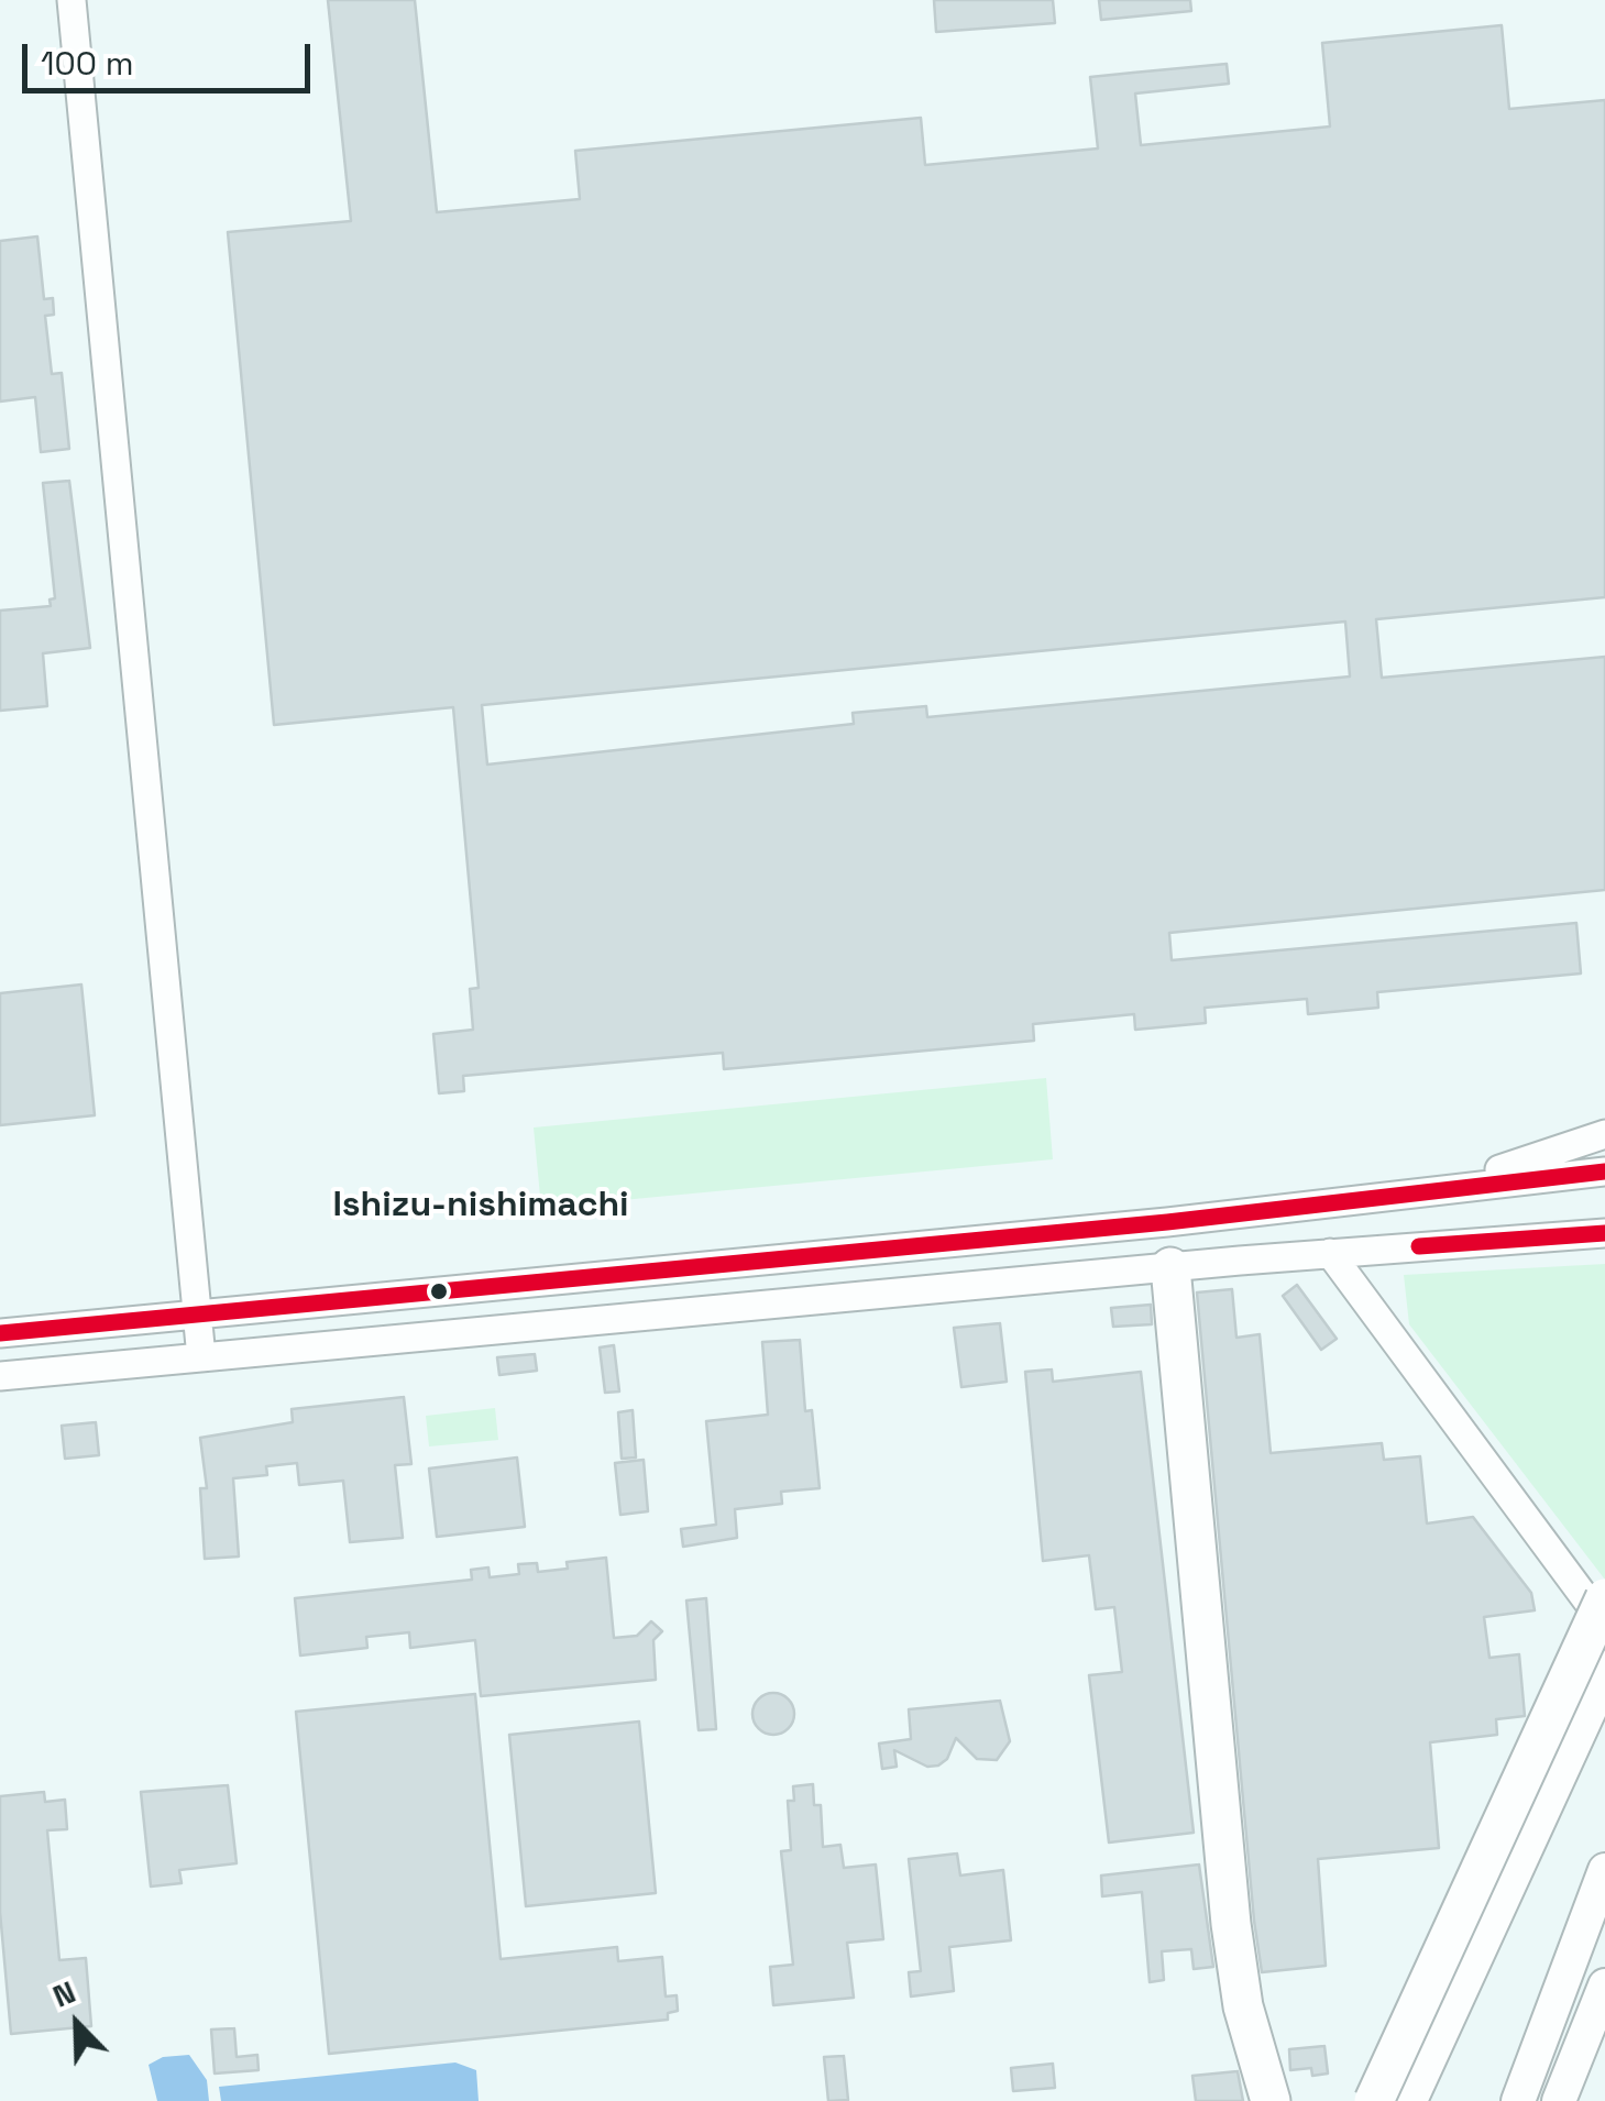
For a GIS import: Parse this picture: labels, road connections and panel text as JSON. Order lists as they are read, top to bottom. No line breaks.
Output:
{"districts":["Ishizu-nishimachi"],"scale_bar":"100 m","north":"top left"}
